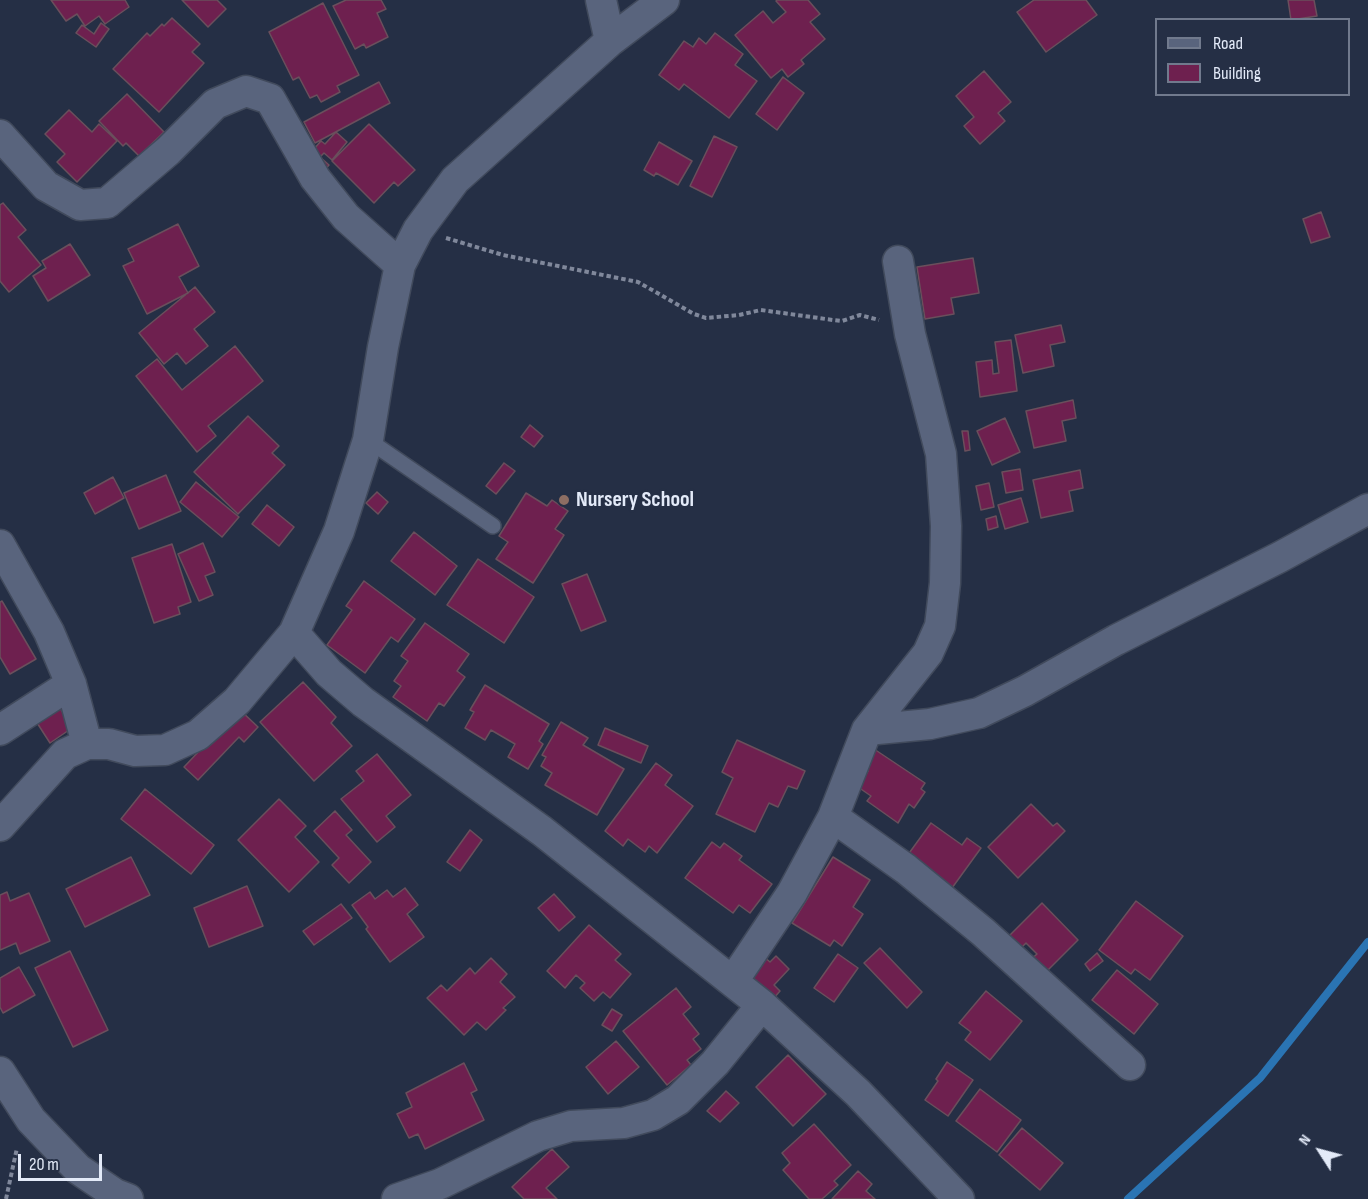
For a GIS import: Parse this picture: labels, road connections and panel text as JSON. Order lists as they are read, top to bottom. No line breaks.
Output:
{"places":["Nursery School"],"legend":["Road","Building"],"scale_bar":"20 m","north":"top left"}
